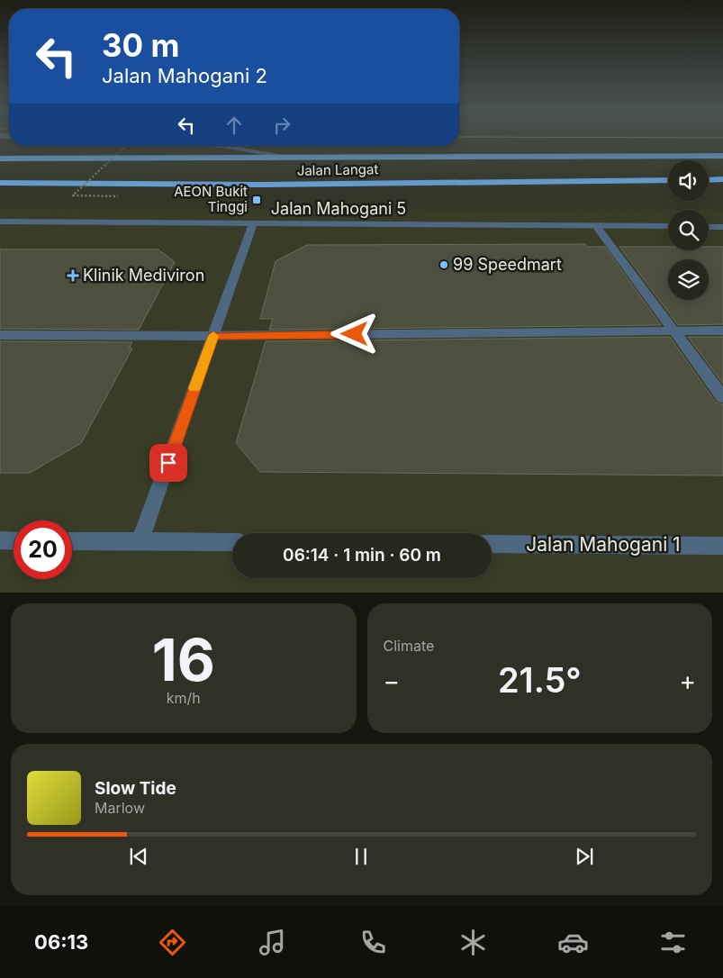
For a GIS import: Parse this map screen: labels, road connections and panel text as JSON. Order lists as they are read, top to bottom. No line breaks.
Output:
{"streets":{"highway":["Jalan Langat"],"street":["Jalan Mahogani 5","Jalan Mahogani 1"]},"places":{"transit":["AEON Bukit Tinggi"],"other":["99 Speedmart"],"health":["Klinik Mediviron"]},"page":{"turn":["30 m","Jalan Mahogani 2"],"limit":"20","trip":"06:14 · 1 min · 60 m","tile":[["16","km/h"],"Climate"],"heat":["−","21.5°","+"],"song":["Slow Tide","Marlow"],"tabs":"06:13"}}
